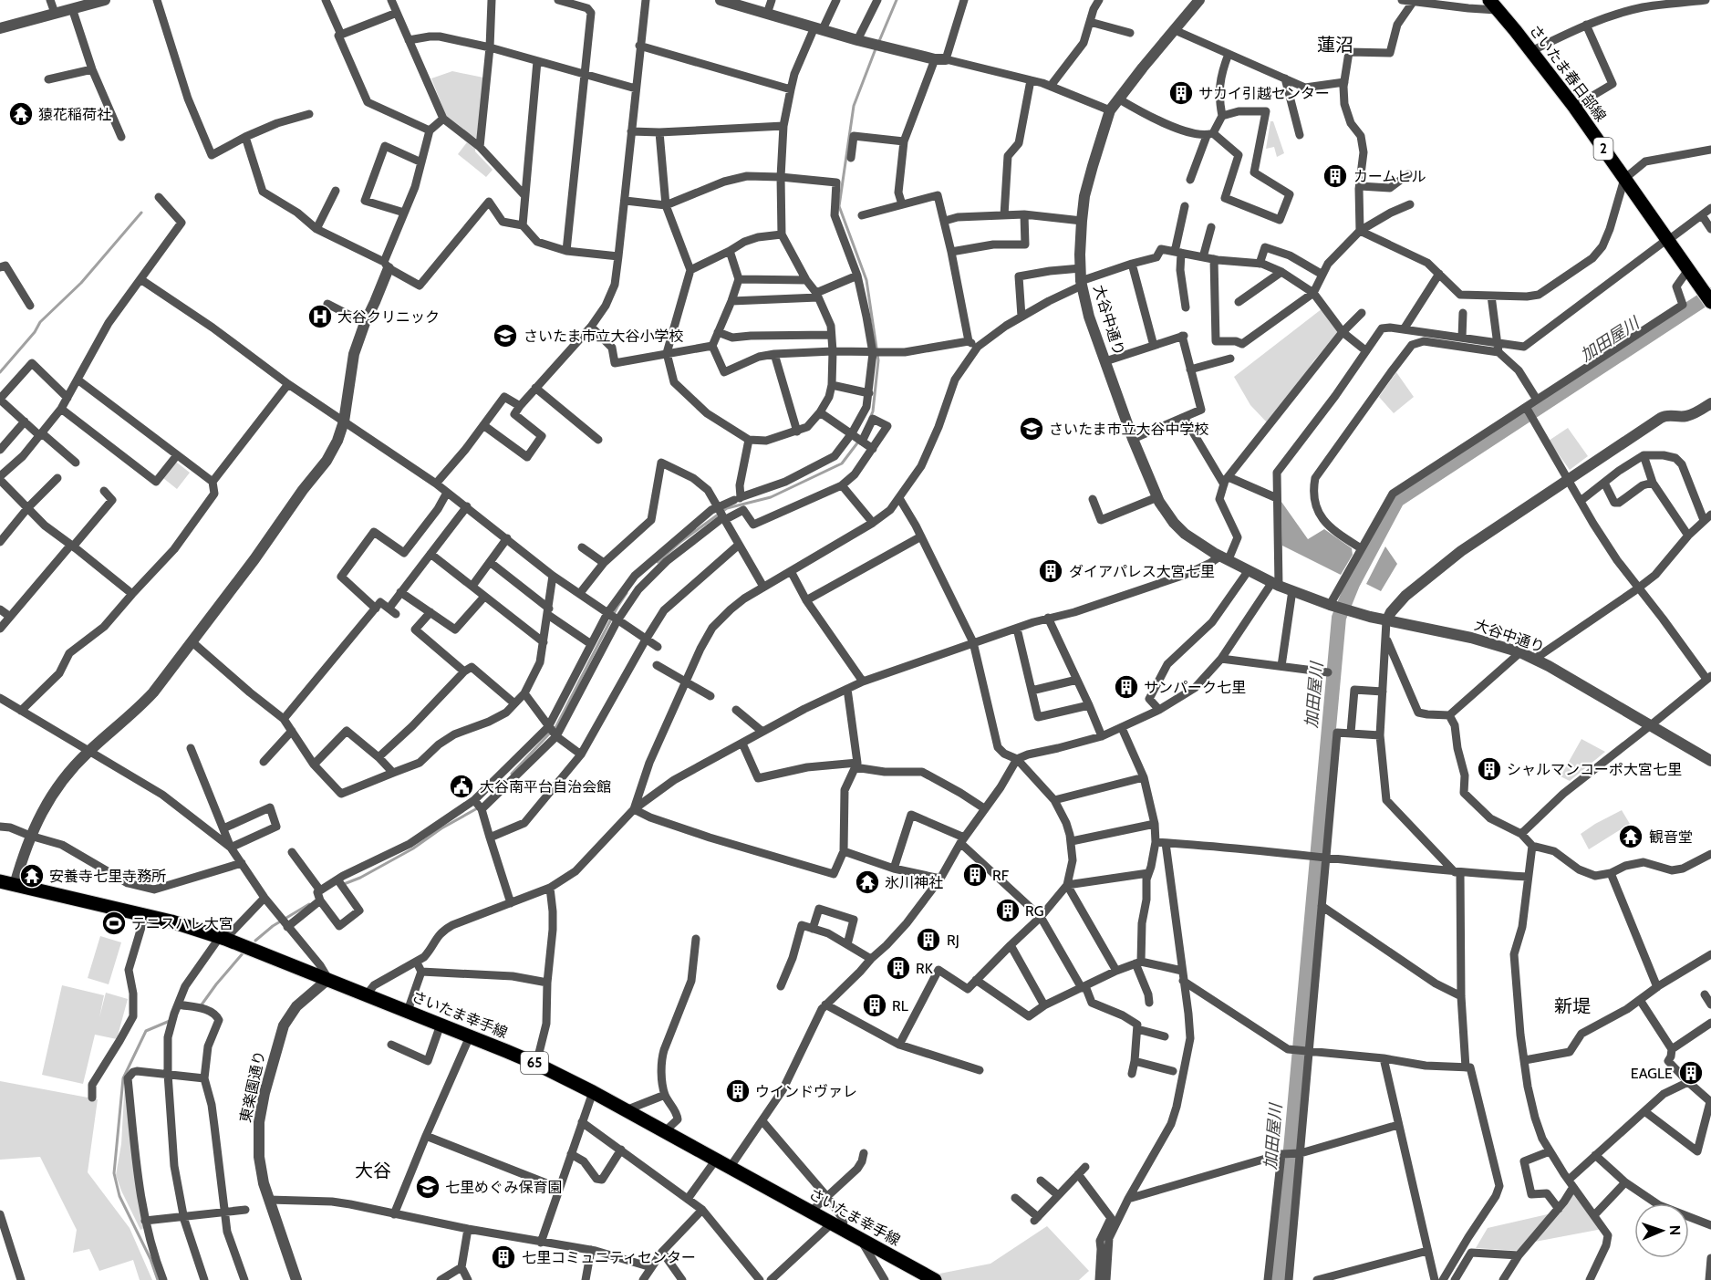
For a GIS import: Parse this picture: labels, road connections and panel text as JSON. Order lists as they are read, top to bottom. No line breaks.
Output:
{"streets":{"main road":["さいたま春日部線","2","さいたま幸手線","65"],"street":["大谷中通り","東楽園通り"]},"crossings":[["さいたま幸手線","東楽園通り"]],"districts":["蓮沼","新堤","大谷"],"water":["加田屋川"],"places":{"building":["サカイ引越センター","カームヒル","ダイアパレス大宮七里","サンパーク七里","シャルマンコーポ大宮七里","RF","RG","RJ","RK","RL","EAGLE","ウインドヴァレ","七里コミュニティセンター"],"temple":["猿花稲荷社","観音堂","安養寺七里寺務所","氷川神社"],"hospital":["大谷クリニック"],"school or university":["さいたま市立大谷小学校","さいたま市立大谷中学校","七里めぐみ保育園"],"public building":["大谷南平台自治会館"],"sports":["テニスハレ大宮"]},"north":"right"}
